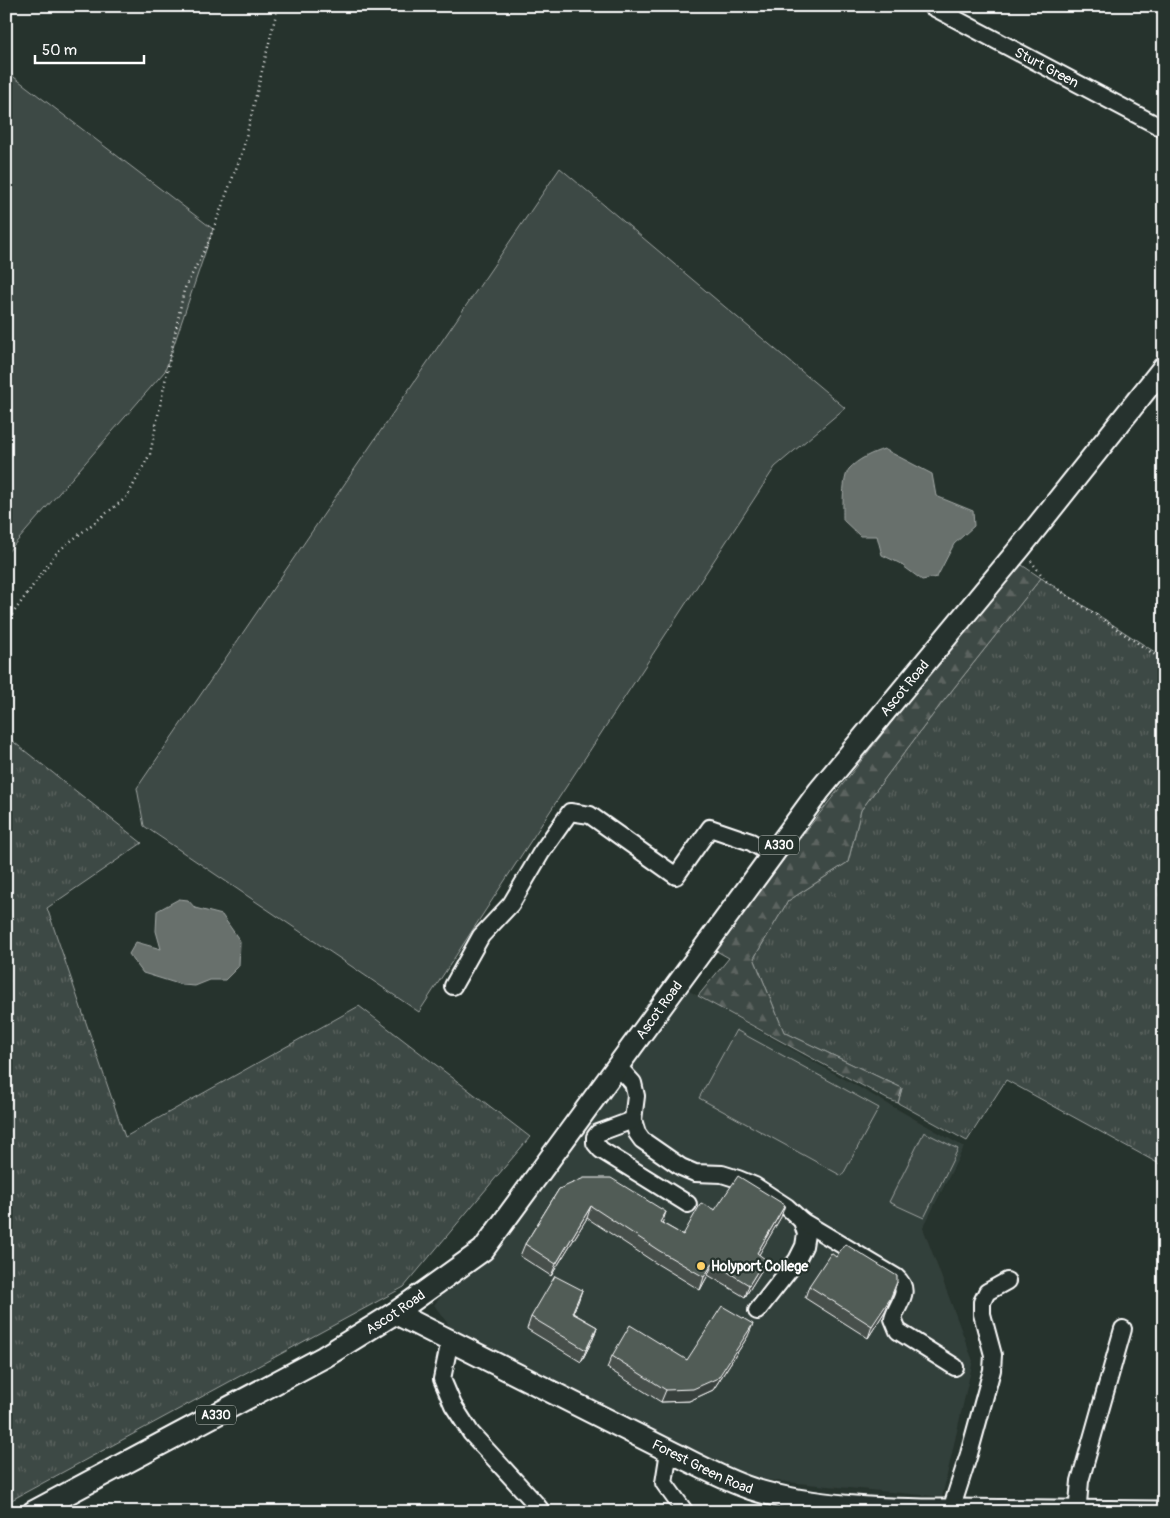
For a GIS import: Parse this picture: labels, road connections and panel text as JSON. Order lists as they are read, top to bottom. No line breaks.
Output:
{"streets":{"main road":["Ascot Road","A330","Forest Green Road"],"street":["Sturt Green"]},"crossings":[["Ascot Road","Forest Green Road"]],"places":["Holyport College"],"scale_bar":"50 m"}
